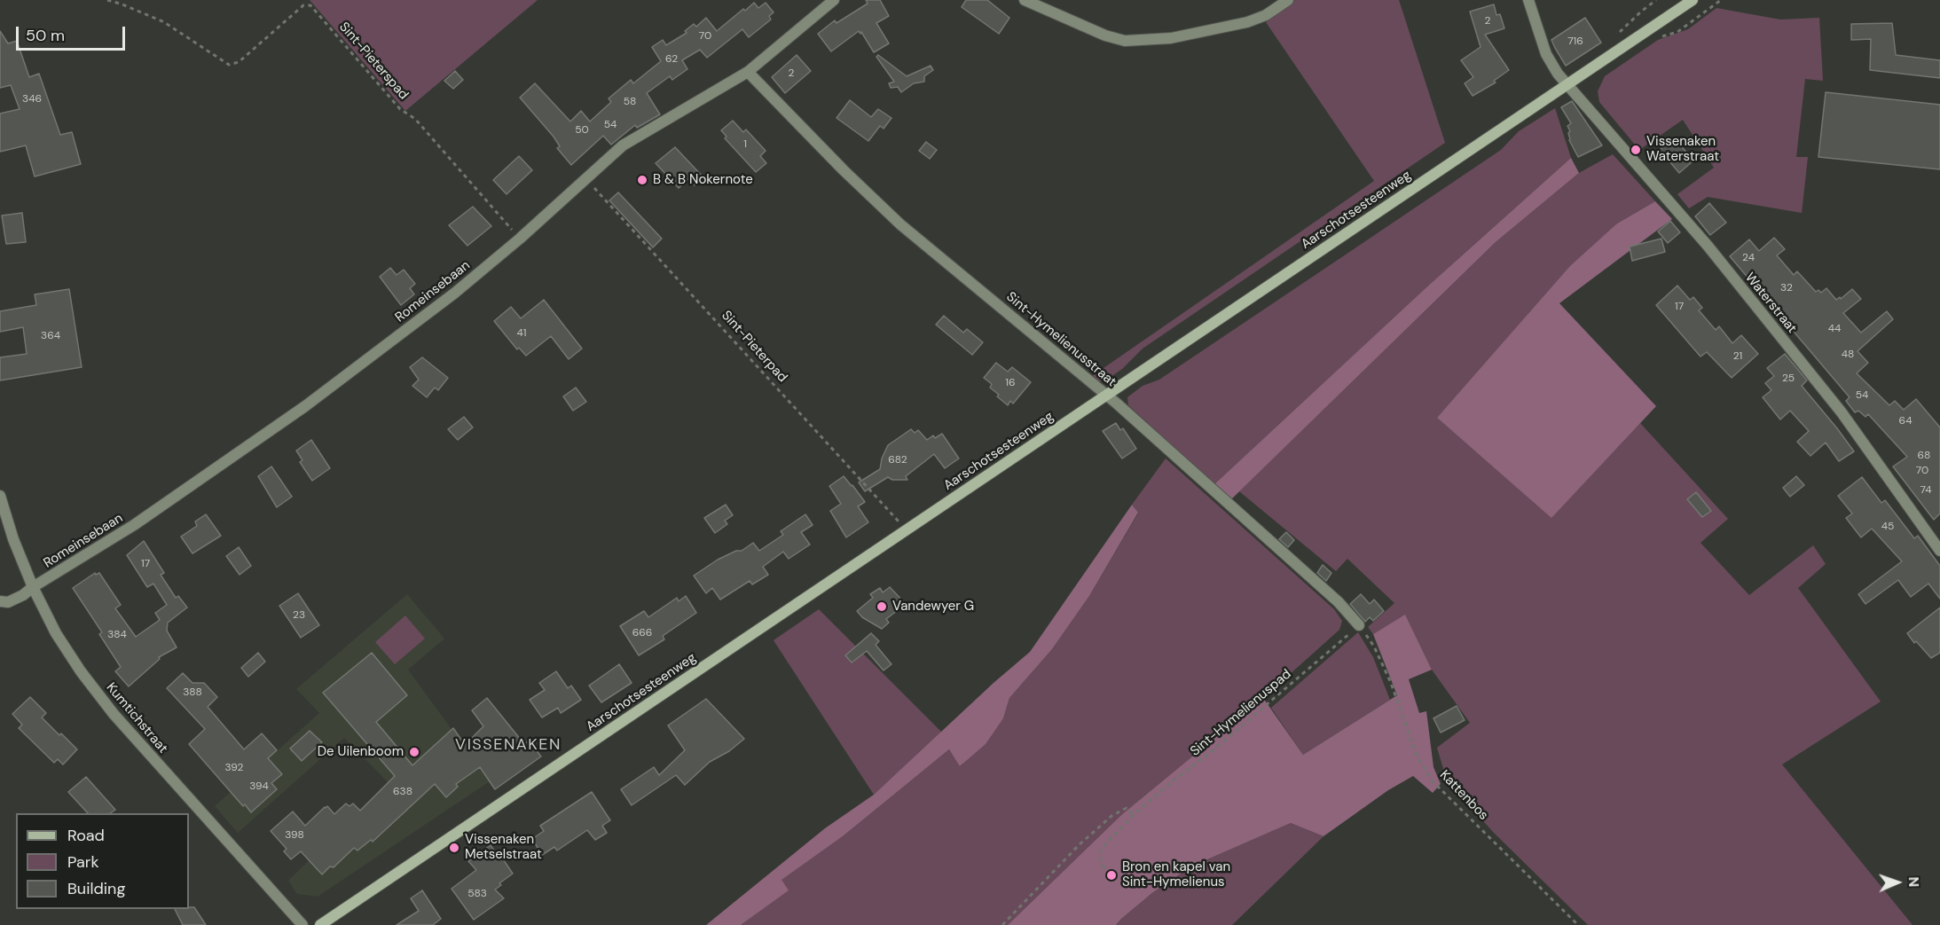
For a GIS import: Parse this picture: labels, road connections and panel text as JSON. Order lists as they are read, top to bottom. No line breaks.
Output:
{"streets":{"main road":["Aarschotsesteenweg"],"street":["Romeinsebaan","Waterstraat","Sint-Hymelienusstraat","Kumtichstraat"],"path":["Sint-Pieterspad","Sint-Pieterpad","Sint-Hymelienuspad","Kattenbos"]},"crossings":[["Sint-Pieterspad","Romeinsebaan"],["Aarschotsesteenweg","Waterstraat"],["Aarschotsesteenweg","Sint-Hymelienusstraat"],["Aarschotsesteenweg","Sint-Pieterpad"],["Romeinsebaan","Sint-Hymelienusstraat"],["Romeinsebaan","Sint-Pieterpad"],["Romeinsebaan","Kumtichstraat"],["Sint-Hymelienusstraat","Sint-Hymelienuspad"],["Sint-Hymelienusstraat","Kattenbos"],["Sint-Hymelienuspad","Kattenbos"]],"districts":["VISSENAKEN"],"places":["Vissenaken Waterstraat","B & B Nokernote","Vandewyer G","De Uilenboom","Vissenaken Metselstraat","Bron en kapel van Sint-Hymelienus"],"house_numbers":["2","70","716","62","2","346","58","54","50","1","24","32","17","44","41","364","48","21","25","16","54","64","68","682","70","74","45","17","23","666","384","388","392","394","638","398","583"],"legend":["Road","Park","Building"],"scale_bar":"50 m","north":"right"}
